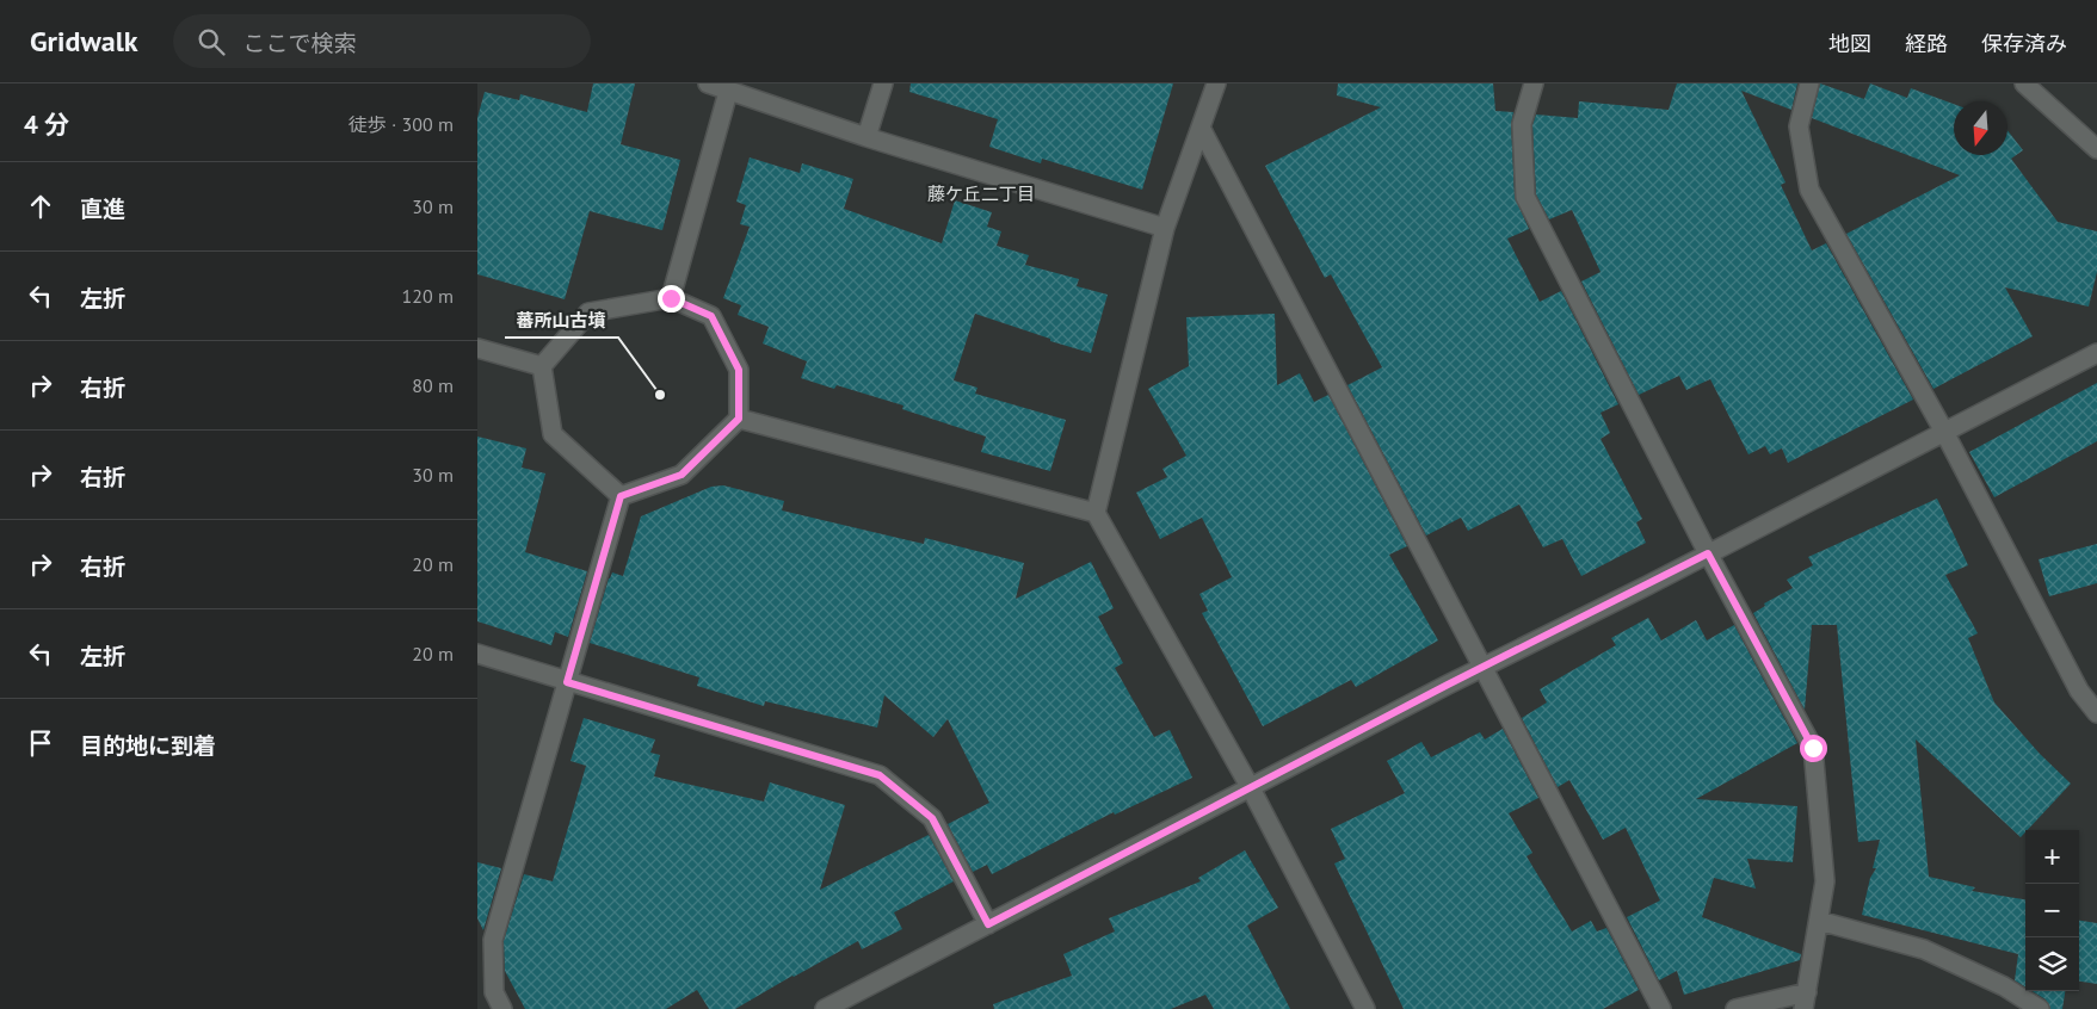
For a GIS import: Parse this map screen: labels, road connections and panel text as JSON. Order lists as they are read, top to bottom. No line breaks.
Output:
{"districts":["藤ケ丘二丁目"],"places":["蕃所山古墳"],"north":"bottom","page":{"header":"Gridwalk","search":"ここで検索","nav":["地図","経路","保存済み"],"heading":["4 分","徒歩 · 300 m"],"list":[["直進","30 m"],["左折","120 m"],["右折","80 m"],["右折","30 m"],["右折","20 m"],["左折","20 m"],"目的地に到着"],"map_buttons":["+","−"]}}
